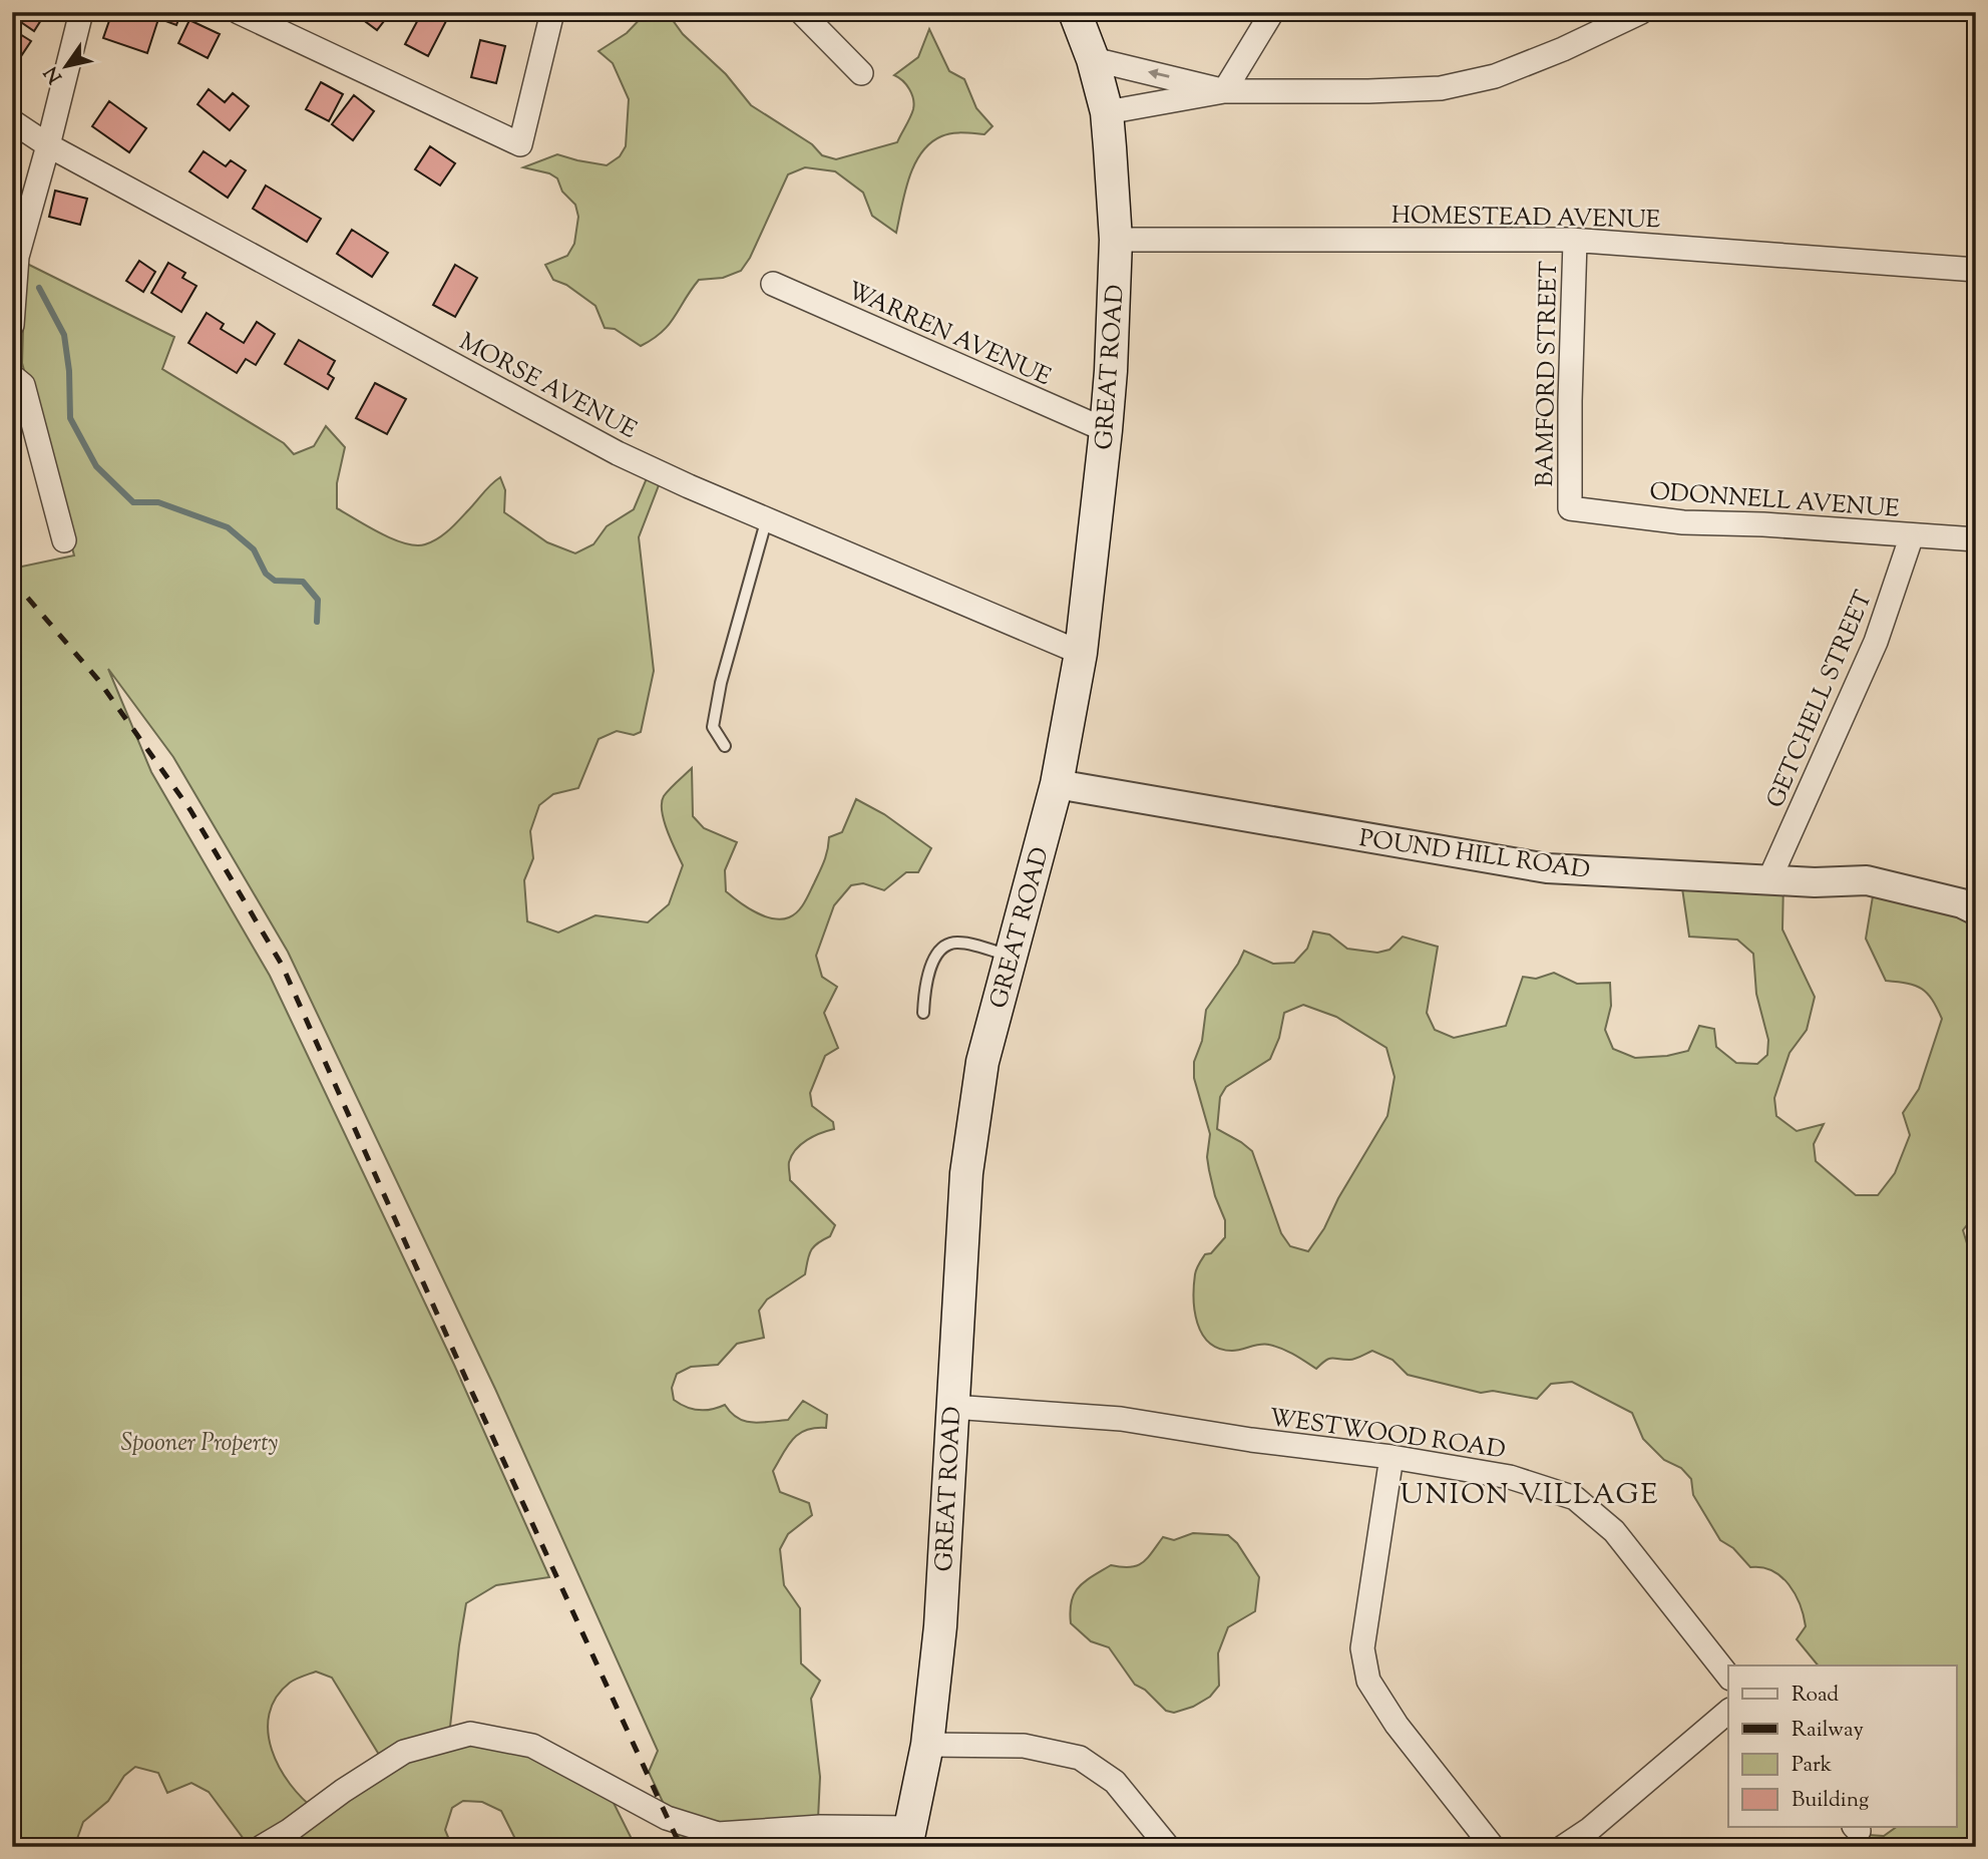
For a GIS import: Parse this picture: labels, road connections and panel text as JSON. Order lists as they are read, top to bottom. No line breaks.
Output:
{"streets":{"main road":["GREAT ROAD"],"street":["HOMESTEAD AVENUE","WARREN AVENUE","BAMFORD STREET","MORSE AVENUE","ODONNELL AVENUE","GETCHELL STREET","POUND HILL ROAD","WESTWOOD ROAD"]},"crossings":[["HOMESTEAD AVENUE","GREAT ROAD"],["HOMESTEAD AVENUE","BAMFORD STREET"],["WARREN AVENUE","GREAT ROAD"],["GREAT ROAD","MORSE AVENUE"],["GREAT ROAD","POUND HILL ROAD"],["GREAT ROAD","WESTWOOD ROAD"],["BAMFORD STREET","ODONNELL AVENUE"],["ODONNELL AVENUE","GETCHELL STREET"],["GETCHELL STREET","POUND HILL ROAD"]],"districts":["UNION VILLAGE"],"parks":["Spooner Property"],"legend":["Road","Railway","Park","Building"],"north":"bottom left"}
